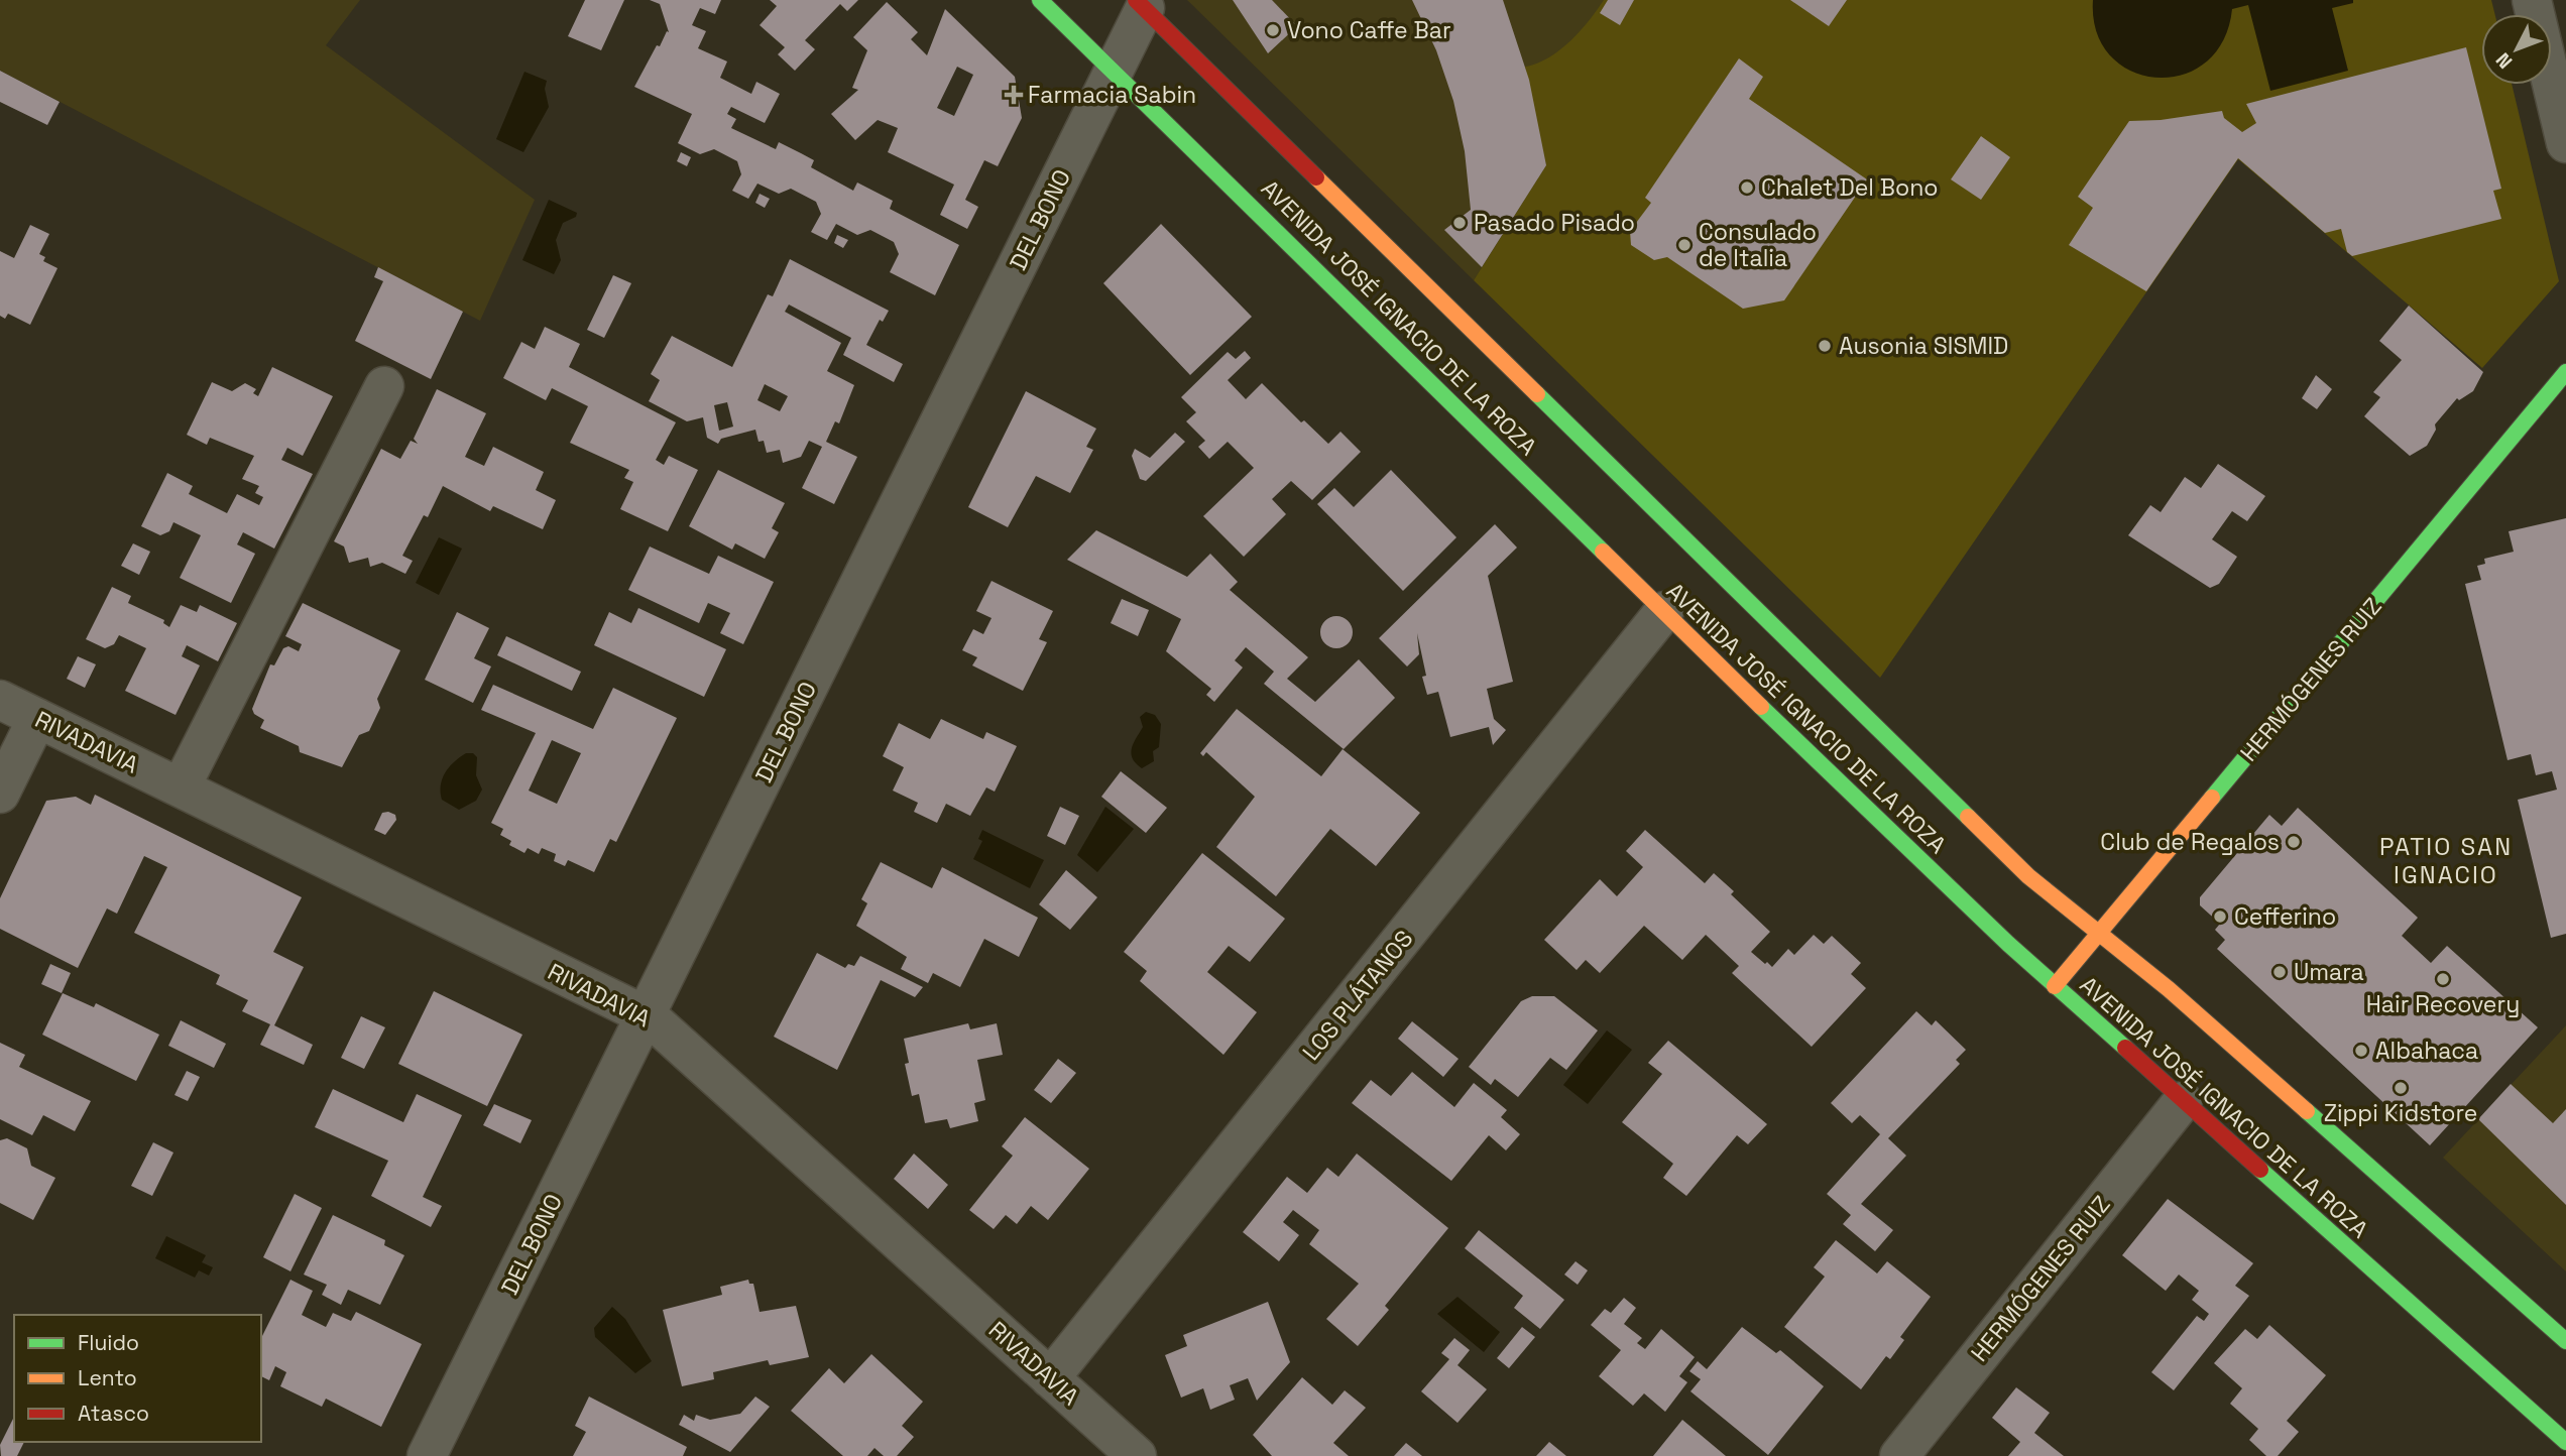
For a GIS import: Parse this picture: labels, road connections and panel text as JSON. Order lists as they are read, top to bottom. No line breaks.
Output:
{"streets":{"main road":["AVENIDA JOSÉ IGNACIO DE LA ROZA","HERMÓGENES RUIZ"],"street":["DEL BONO","RIVADAVIA","LOS PLÁTANOS"]},"crossings":[["DEL BONO","AVENIDA JOSÉ IGNACIO DE LA ROZA"],["DEL BONO","RIVADAVIA"],["AVENIDA JOSÉ IGNACIO DE LA ROZA","HERMÓGENES RUIZ"],["AVENIDA JOSÉ IGNACIO DE LA ROZA","LOS PLÁTANOS"],["RIVADAVIA","LOS PLÁTANOS"]],"districts":["PATIO SAN IGNACIO"],"places":{"other":["Vono Caffe Bar","Chalet Del Bono","Pasado Pisado","Consulado de Italia","Ausonia SISMID","Club de Regalos","Cefferino","Umara","Hair Recovery","Albahaca","Zippi Kidstore"],"health":["Farmacia Sabin"]},"legend":["Fluido","Lento","Atasco"],"north":"bottom left"}
